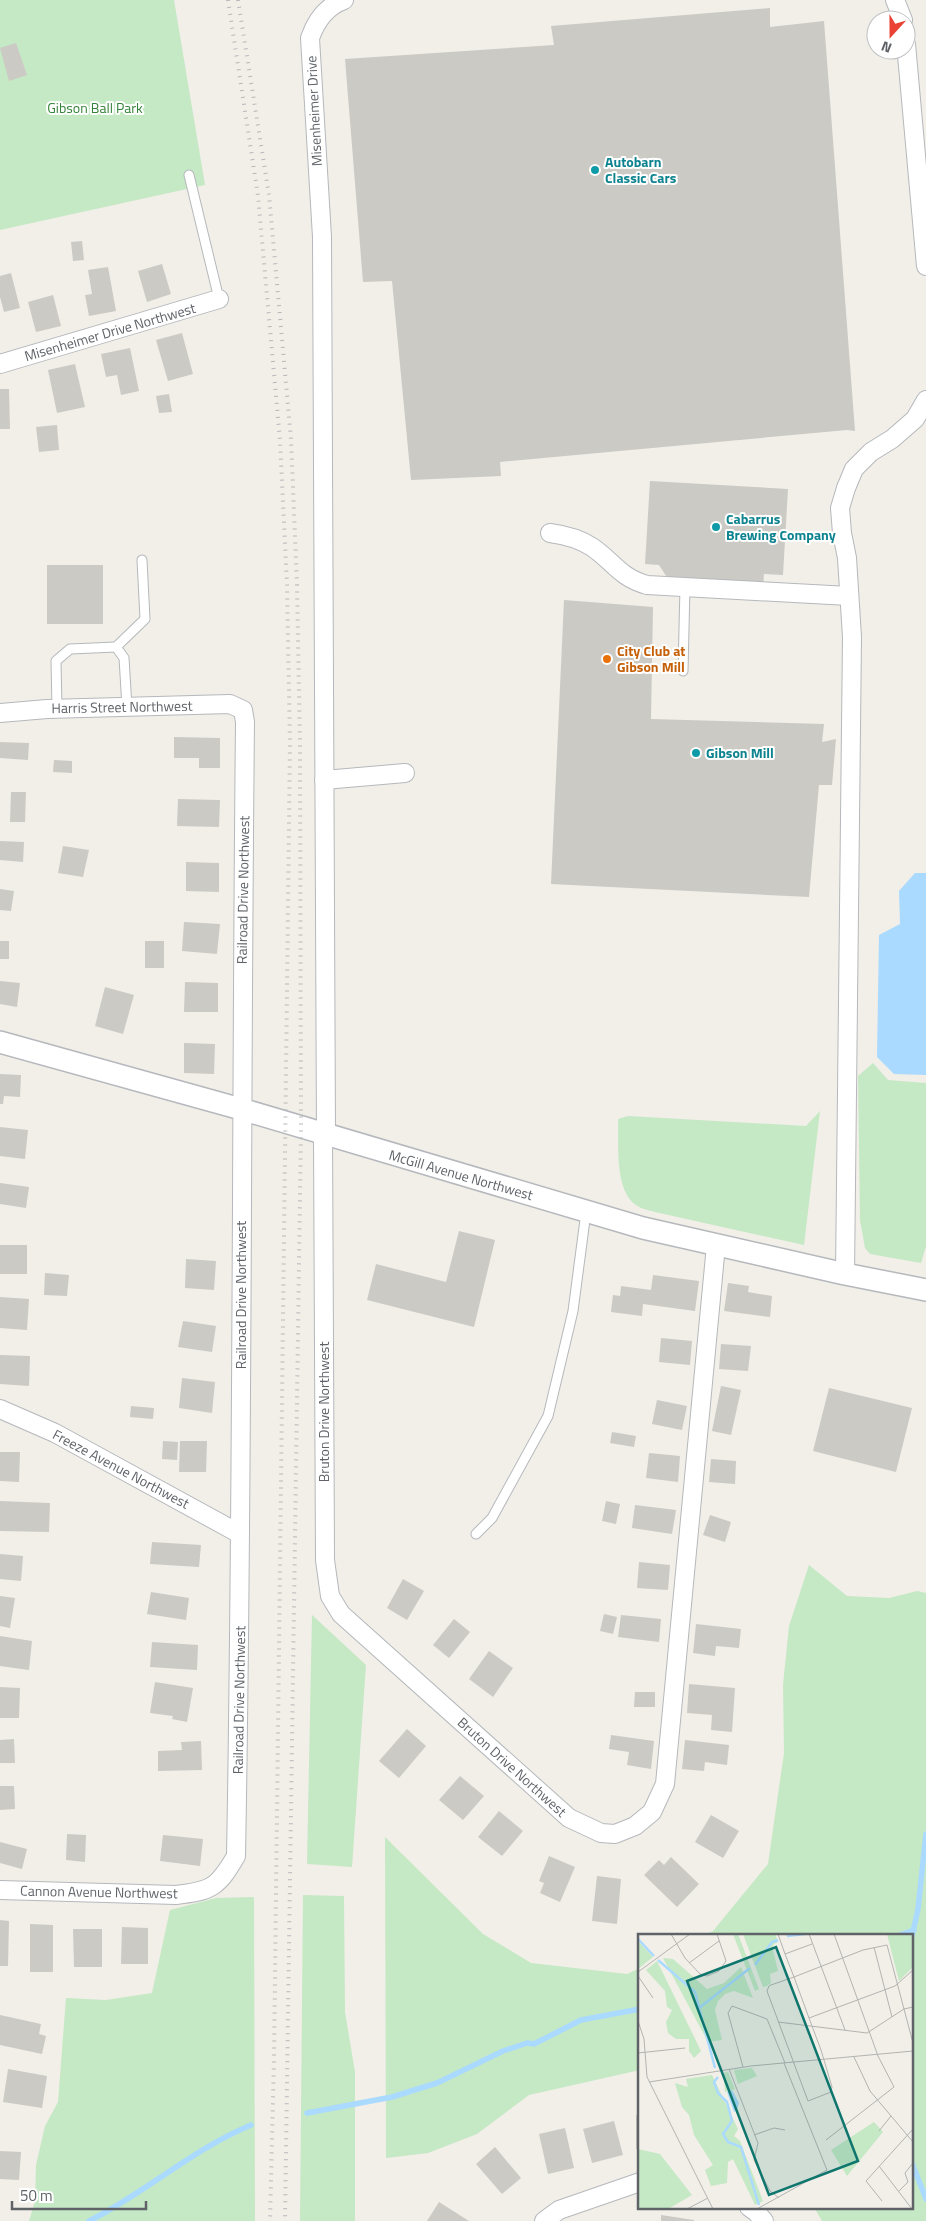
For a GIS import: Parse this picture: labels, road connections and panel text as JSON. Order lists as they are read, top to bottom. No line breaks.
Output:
{"streets":{"street":["Misenheimer Drive","Misenheimer Drive Northwest","Harris Street Northwest","Railroad Drive Northwest","McGill Avenue Northwest","Bruton Drive Northwest","Freeze Avenue Northwest","Cannon Avenue Northwest"]},"crossings":[["Misenheimer Drive","Bruton Drive Northwest"],["Harris Street Northwest","Railroad Drive Northwest"],["Railroad Drive Northwest","McGill Avenue Northwest"],["Railroad Drive Northwest","Freeze Avenue Northwest"],["Railroad Drive Northwest","Cannon Avenue Northwest"],["McGill Avenue Northwest","Bruton Drive Northwest"]],"parks":["Gibson Ball Park"],"places":["Autobarn Classic Cars","Cabarrus Brewing Company","City Club at Gibson Mill","Gibson Mill"],"scale_bar":"50 m","north":"bottom"}
